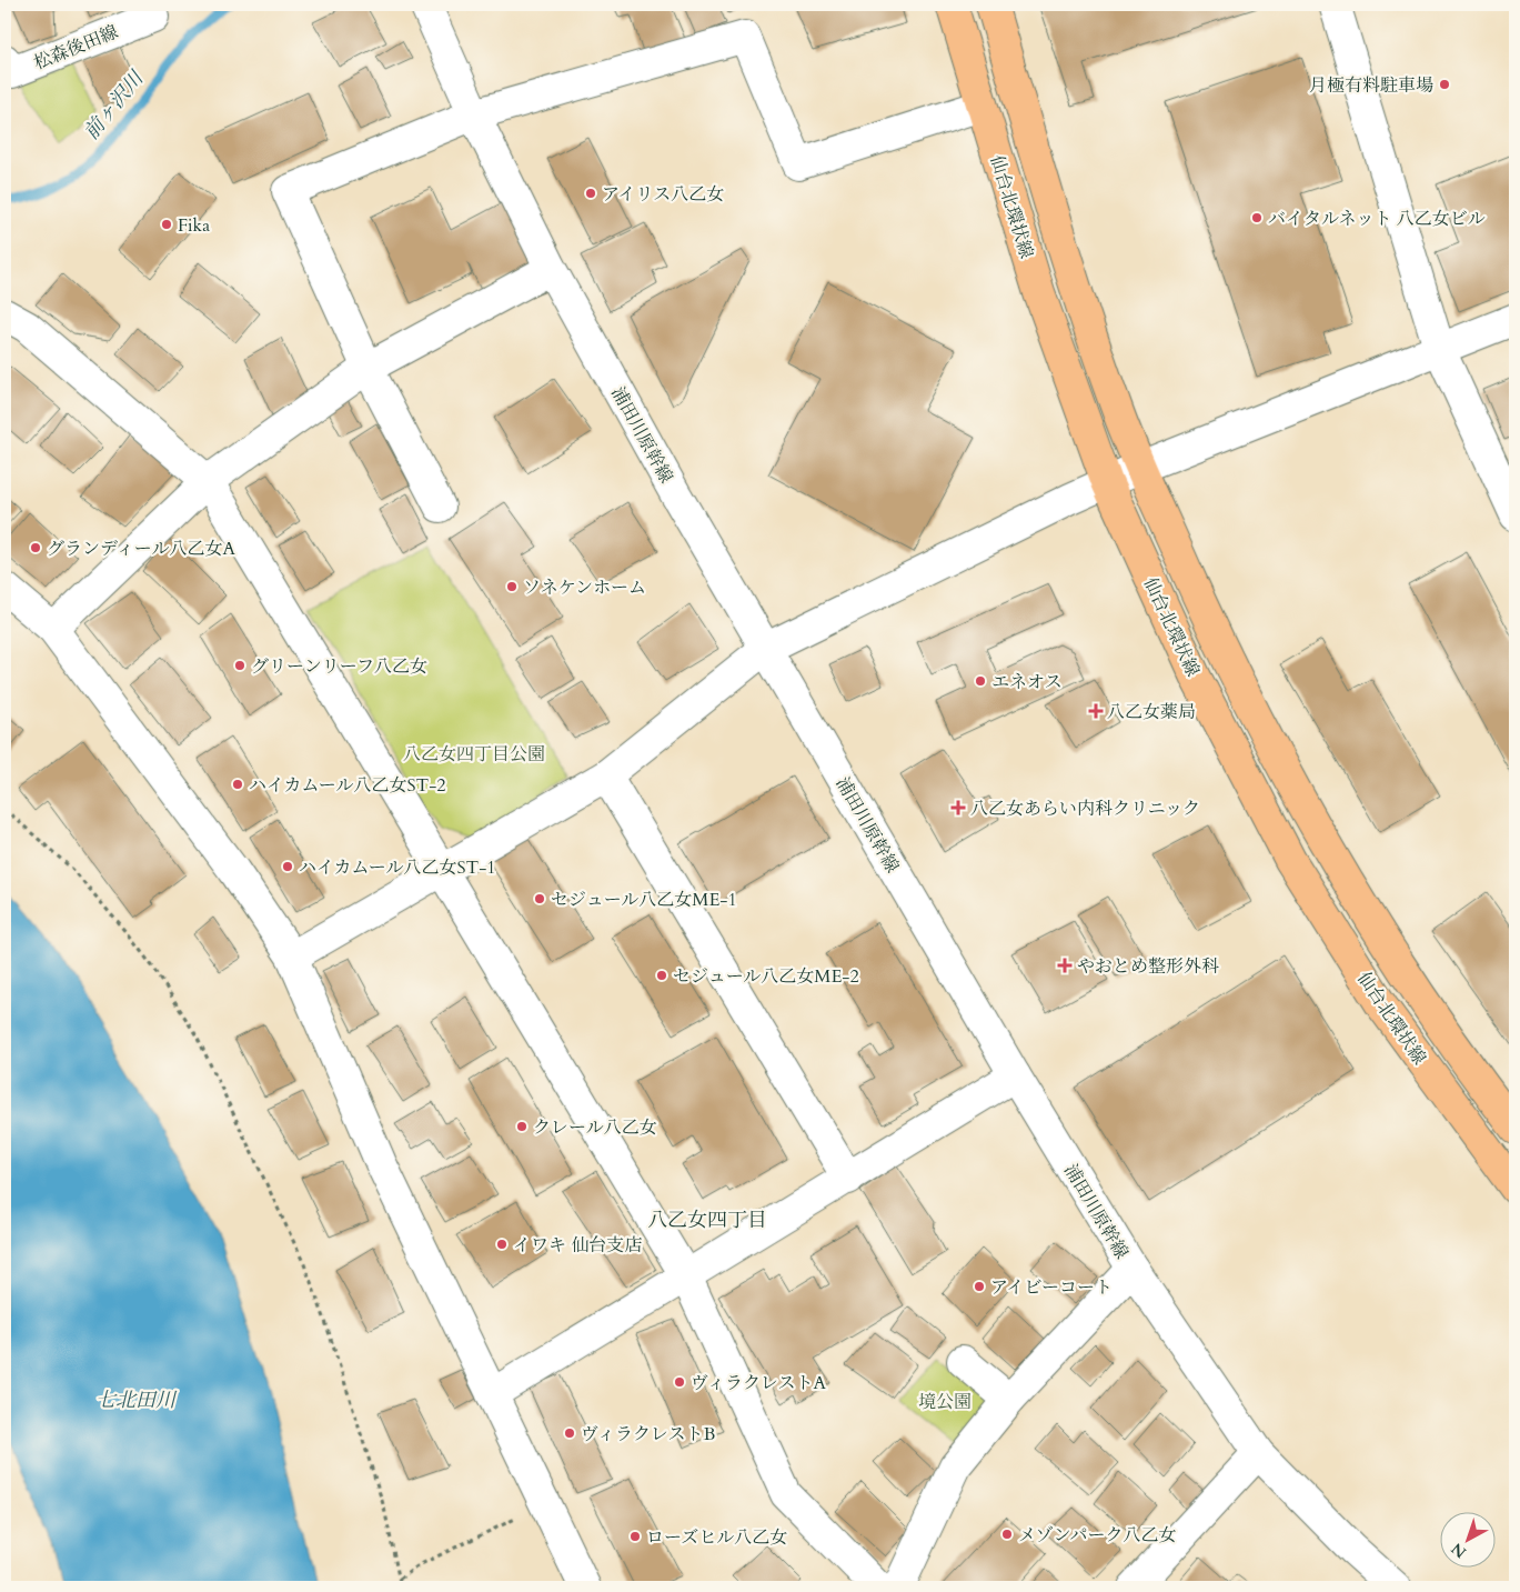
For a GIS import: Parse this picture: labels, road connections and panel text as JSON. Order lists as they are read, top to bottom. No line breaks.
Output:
{"streets":{"main road":["仙台北環状線"],"street":["松森後田線","浦田川原幹線"]},"districts":["八乙女四丁目"],"water":["前ヶ沢川","七北田川"],"parks":["八乙女四丁目公園","境公園"],"places":{"other":["月極有料駐車場","アイリス八乙女","バイタルネット 八乙女ビル","Fika","グランディール八乙女A","ソネケンホーム","グリーンリーフ八乙女","エネオス","ハイカムール八乙女ST-2","ハイカムール八乙女ST-1","セジュール八乙女ME-1","セジュール八乙女ME-2","クレール八乙女","イワキ 仙台支店","アイビーコート","ヴィラクレストA","ヴィラクレストB","メゾンパーク八乙女","ローズヒル八乙女"],"health":["八乙女薬局","八乙女あらい内科クリニック","やおとめ整形外科"]},"north":"bottom left"}
